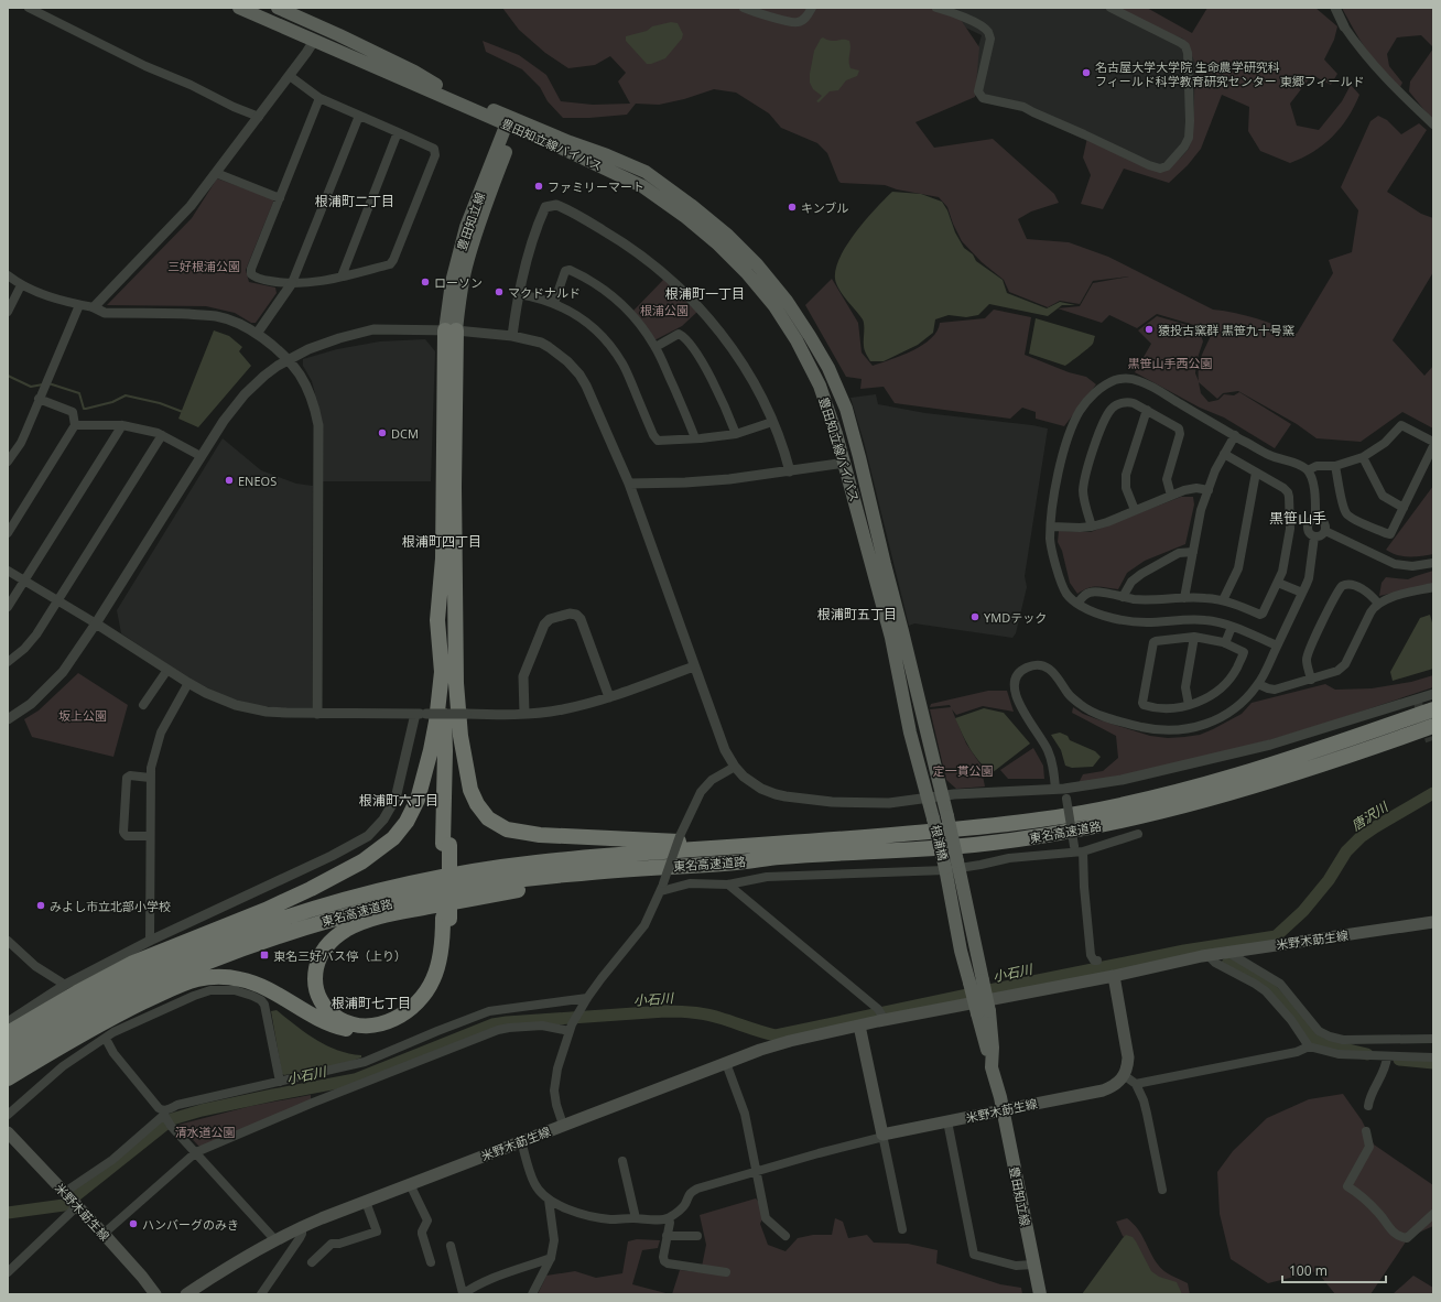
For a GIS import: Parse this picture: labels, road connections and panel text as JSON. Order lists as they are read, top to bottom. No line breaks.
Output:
{"streets":{"highway":["東名高速道路"],"main road":["豊田知立線バイパス","豊田知立線","根浦橋","米野木莇生線"]},"crossings":[["豊田知立線バイパス","豊田知立線"],["豊田知立線バイパス","根浦橋"],["豊田知立線","米野木莇生線"]],"districts":["根浦町二丁目","根浦町一丁目","黒笹山手","根浦町四丁目","根浦町五丁目","根浦町六丁目","根浦町七丁目"],"water":["唐沢川","小石川"],"parks":["三好根浦公園","根浦公園","黒笹山手西公園","坂上公園","定一貫公園","清水道公園"],"places":{"other":["名古屋大学大学院 生命農学研究科 フィールド科学教育研究センター 東郷フィールド","ファミリーマート","キンブル","ローソン","マクドナルド","猿投古窯群 黒笹九十号窯","DCM","ENEOS","YMDテック","みよし市立北部小学校","ハンバーグのみき"],"transit":["東名三好バス停（上り）"]},"scale_bar":"100 m"}
